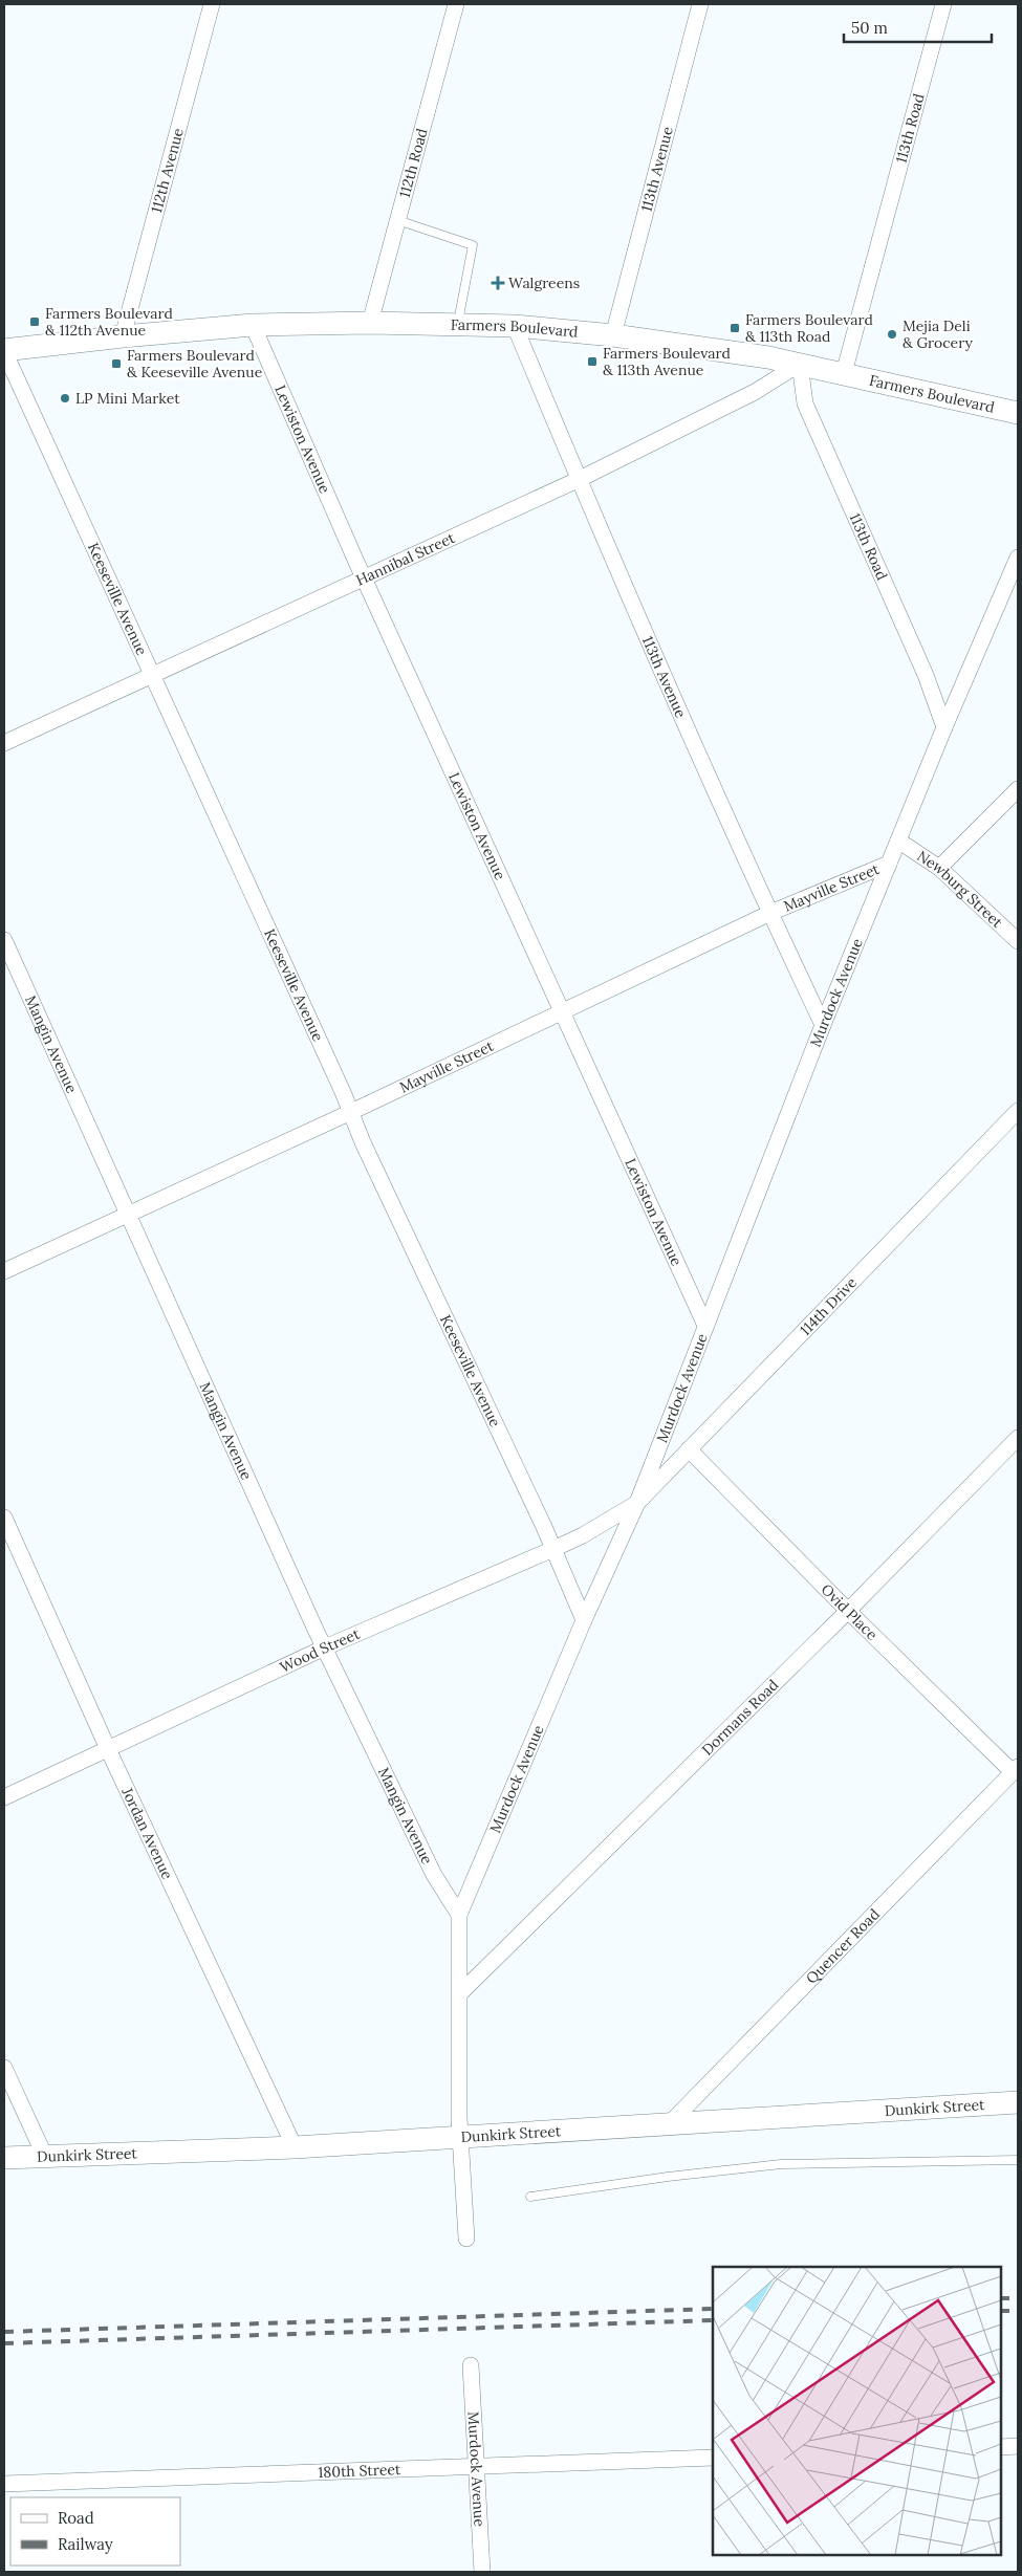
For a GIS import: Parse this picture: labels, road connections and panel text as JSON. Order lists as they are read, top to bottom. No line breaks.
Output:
{"streets":{"main road":["Farmers Boulevard","Dunkirk Street"],"street":["113th Road","112th Road","112th Avenue","113th Avenue","Lewiston Avenue","Hannibal Street","Keeseville Avenue","Mayville Street","Newburg Street","Murdock Avenue","Mangin Avenue","114th Drive","Ovid Place","Wood Street","Dormans Road","Jordan Avenue","Quencer Road","180th Street"]},"crossings":[["113th Road","Farmers Boulevard"],["113th Road","Hannibal Street"],["113th Road","Murdock Avenue"],["112th Road","Farmers Boulevard"],["112th Avenue","Farmers Boulevard"],["113th Avenue","Farmers Boulevard"],["113th Avenue","Hannibal Street"],["113th Avenue","Mayville Street"],["113th Avenue","Murdock Avenue"],["Farmers Boulevard","Lewiston Avenue"],["Farmers Boulevard","Hannibal Street"],["Farmers Boulevard","Keeseville Avenue"],["Lewiston Avenue","Hannibal Street"],["Lewiston Avenue","Mayville Street"],["Lewiston Avenue","Murdock Avenue"],["Hannibal Street","Keeseville Avenue"],["Keeseville Avenue","Mayville Street"],["Keeseville Avenue","Murdock Avenue"],["Keeseville Avenue","Wood Street"],["Mayville Street","Murdock Avenue"],["Mayville Street","Mangin Avenue"],["Newburg Street","Murdock Avenue"],["Murdock Avenue","Mangin Avenue"],["Murdock Avenue","114th Drive"],["Murdock Avenue","Wood Street"],["Murdock Avenue","Dormans Road"],["Murdock Avenue","Dunkirk Street"],["Murdock Avenue","180th Street"],["Mangin Avenue","Wood Street"],["114th Drive","Ovid Place"],["114th Drive","Wood Street"],["Ovid Place","Dormans Road"],["Ovid Place","Quencer Road"],["Wood Street","Jordan Avenue"],["Jordan Avenue","Dunkirk Street"],["Quencer Road","Dunkirk Street"]],"places":{"health":["Walgreens"],"transit":["Farmers Boulevard & 112th Avenue","Farmers Boulevard & 113th Road","Farmers Boulevard & 113th Avenue","Farmers Boulevard & Keeseville Avenue"],"other":["Mejia Deli & Grocery","LP Mini Market"]},"legend":["Road","Railway"],"scale_bar":"50 m"}
